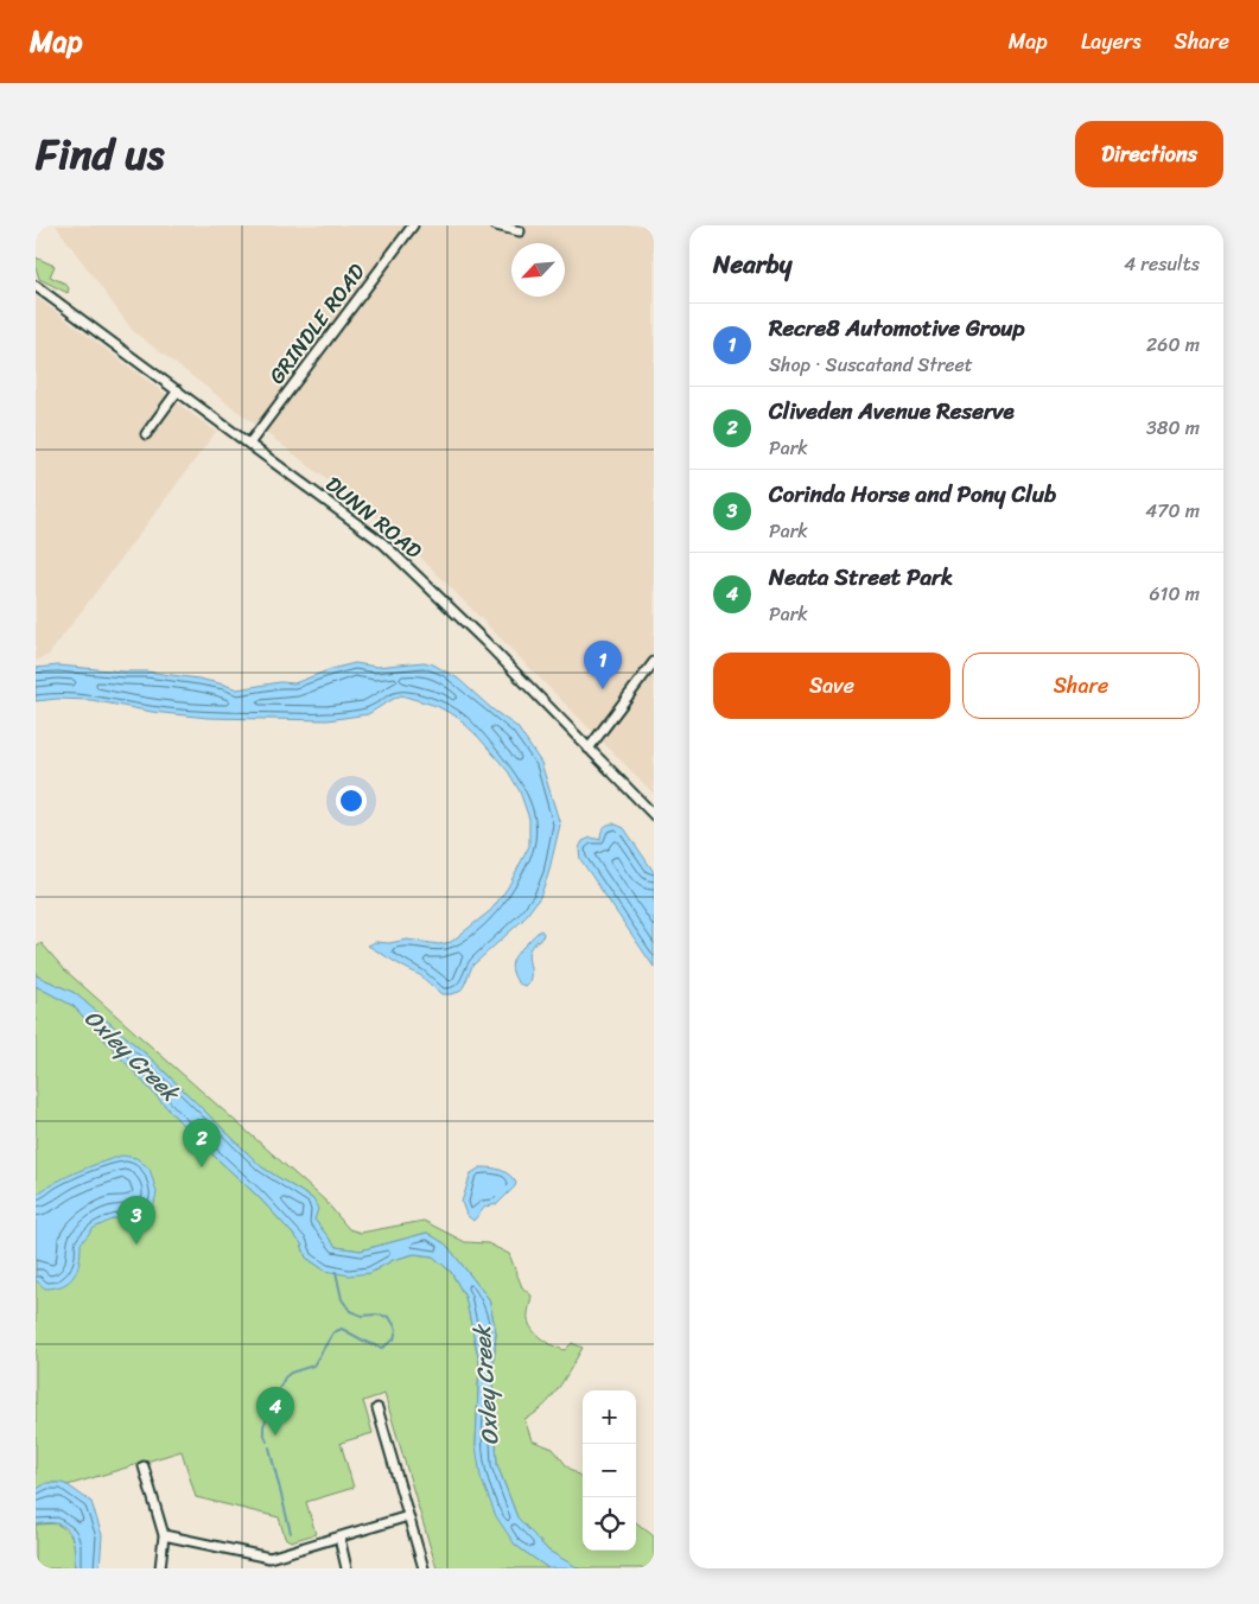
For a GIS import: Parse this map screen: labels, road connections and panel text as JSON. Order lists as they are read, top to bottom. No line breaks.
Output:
{"streets":{"street":["GRINDLE ROAD","DUNN ROAD"]},"crossings":[["GRINDLE ROAD","DUNN ROAD"]],"water":["Oxley Creek"],"north":"bottom left","page":{"header":"Map","nav":["Map","Layers","Share"],"title":"Find us","buttons":["Directions",["Save","Share"]],"heading":["Nearby","4 results"],"list":[{"mark":"1","name":"Recre8 Automotive Group","note":"Shop · Suscatand Street","value":"260 m"},{"mark":"2","name":"Cliveden Avenue Reserve","note":"Park","value":"380 m"},{"mark":"3","name":"Corinda Horse and Pony Club","note":"Park","value":"470 m"},{"mark":"4","name":"Neata Street Park","note":"Park","value":"610 m"}],"pins":["1","2","3","4"],"map_buttons":["+","−"]}}
